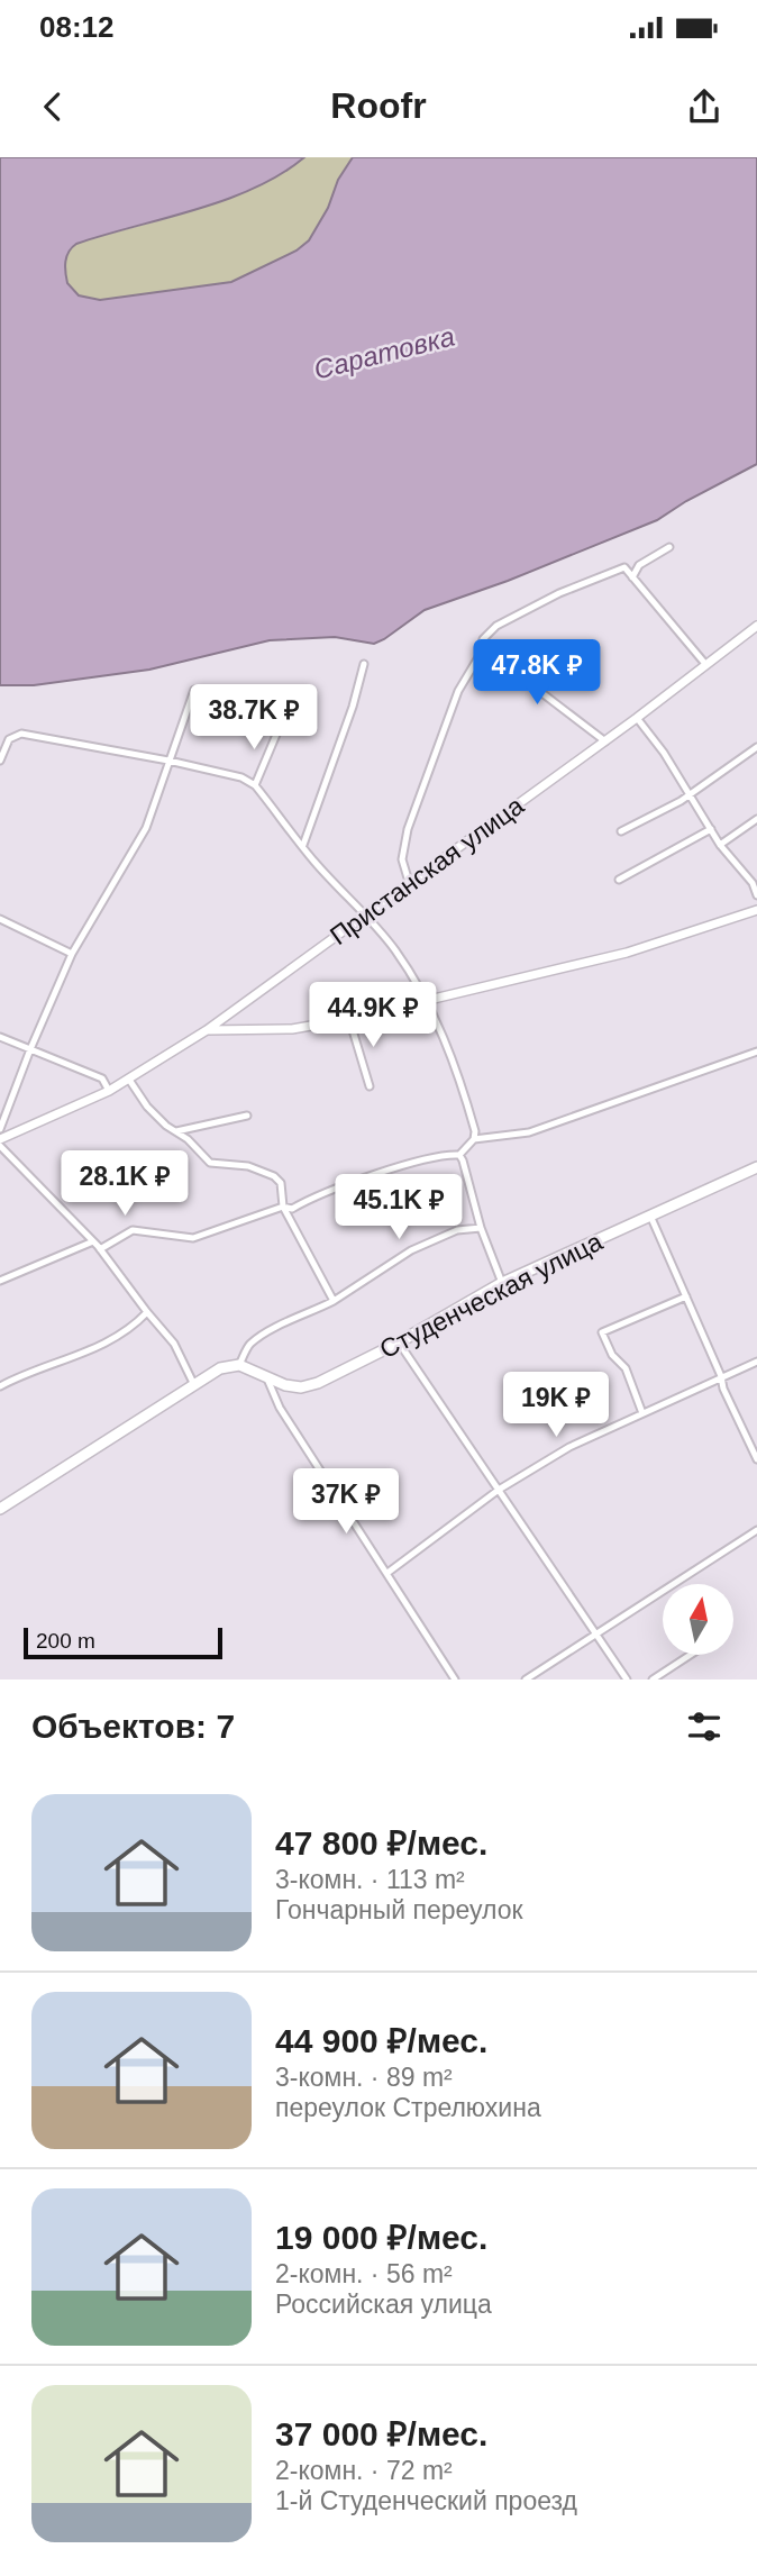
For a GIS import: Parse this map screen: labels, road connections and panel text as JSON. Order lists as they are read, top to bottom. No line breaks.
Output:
{"streets":{"main road":["Студенческая улица"],"street":["Пристанская улица"]},"water":["Саратовка"],"scale_bar":"200 m","north":"top","page":{"status":"08:12","header":"Roofr","price":["47.8K ₽","38.7K ₽","44.9K ₽","28.1K ₽","45.1K ₽","19K ₽","37K ₽"],"scale":"200 m","heading":"Объектов: 7","list":[{"name":"47 800 ₽/мес.","note":"3-комн. · 113 m² · Гончарный переулок"},{"name":"44 900 ₽/мес.","note":"3-комн. · 89 m² · переулок Стрелюхина"},{"name":"19 000 ₽/мес.","note":"2-комн. · 56 m² · Российская улица"},{"name":"37 000 ₽/мес.","note":"2-комн. · 72 m² · 1-й Студенческий проезд"}]}}
